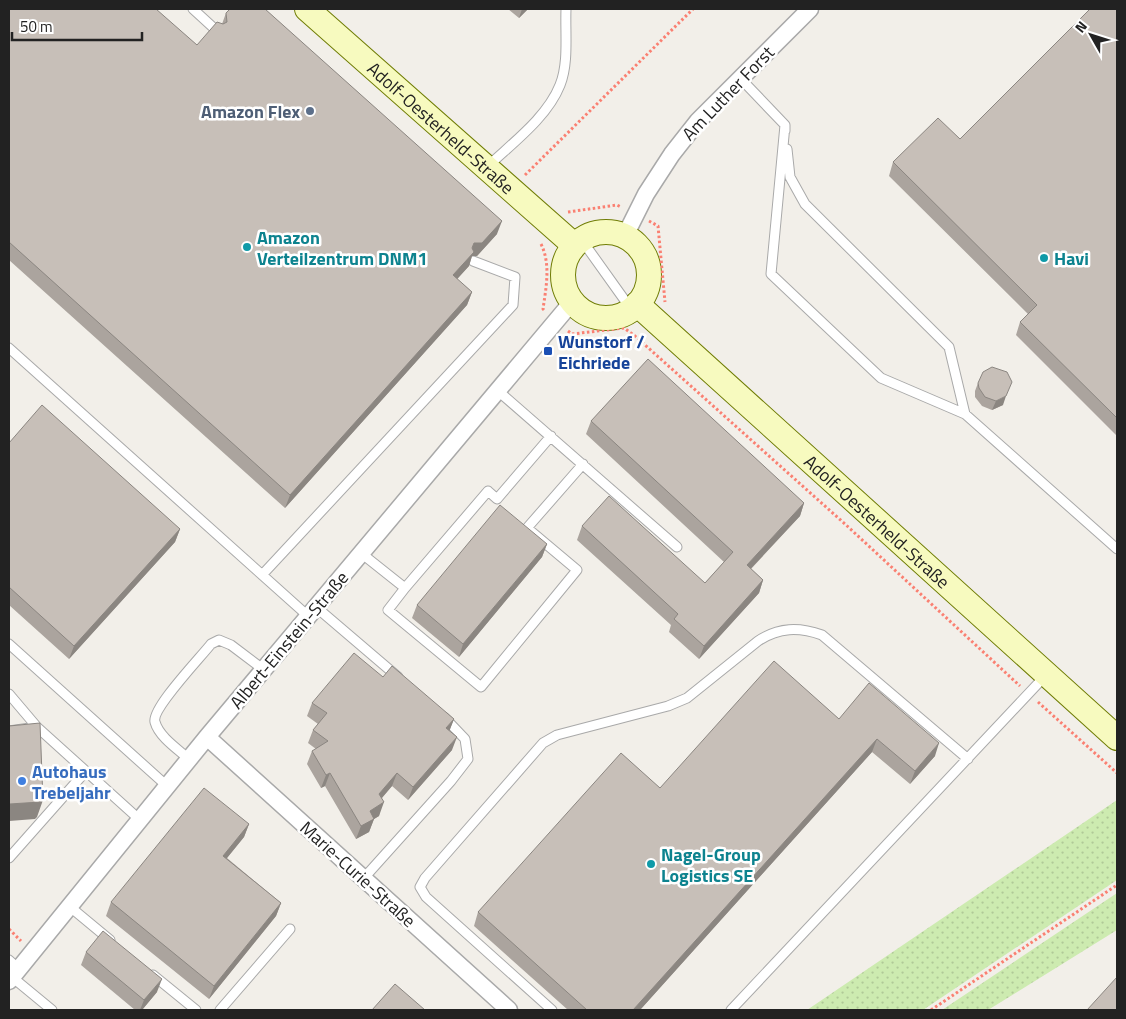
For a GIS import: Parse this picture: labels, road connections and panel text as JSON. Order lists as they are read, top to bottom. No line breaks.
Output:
{"streets":{"street":["Am Luther Forst","Adolf-Oesterheld-Straße","Albert-Einstein-Straße","Marie-Curie-Straße"]},"crossings":[["Albert-Einstein-Straße","Marie-Curie-Straße"]],"places":{"other":["Amazon Flex","Amazon Verteilzentrum DNM1","Havi","Autohaus Trebeljahr","Nagel-Group Logistics SE"],"transit":["Wunstorf / Eichriede"]},"scale_bar":"50 m","north":"top left"}
